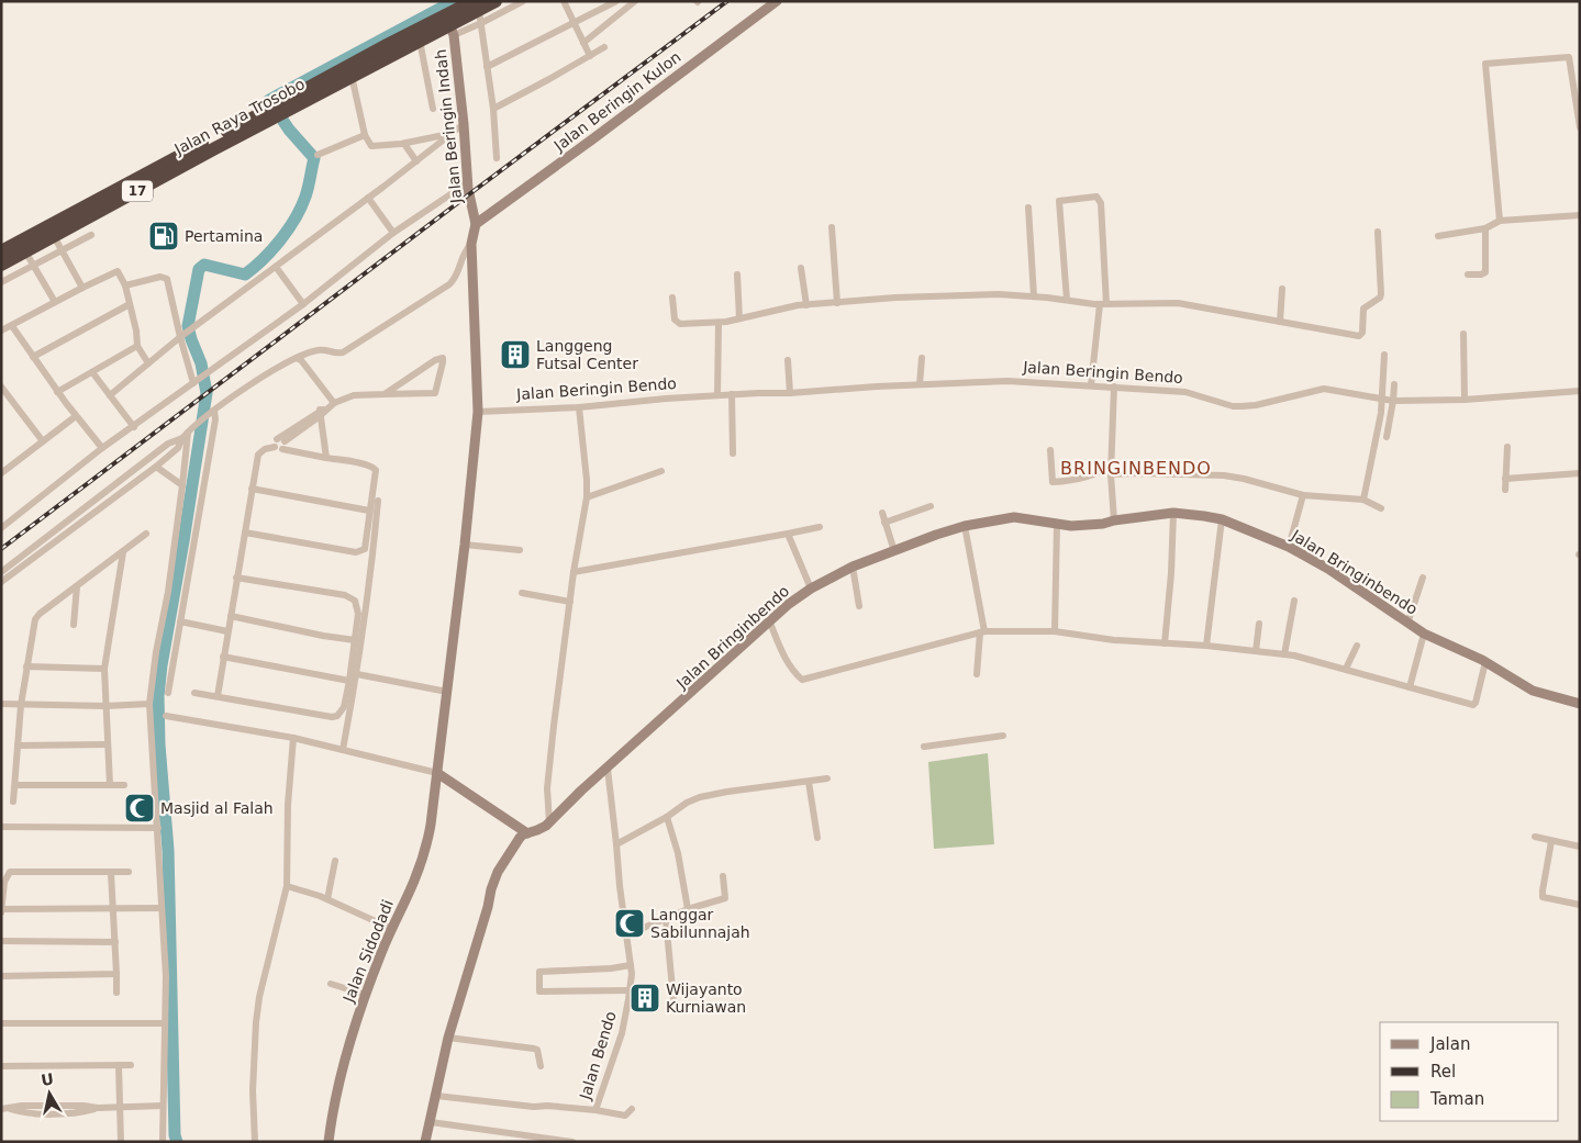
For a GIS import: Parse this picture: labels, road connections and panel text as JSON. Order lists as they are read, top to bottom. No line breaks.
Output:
{"streets":{"highway":["Jalan Raya Trosobo","17"],"street":["Jalan Beringin Kulon","Jalan Beringin Indah","Jalan Beringin Bendo","Jalan Bringinbendo","Jalan Sidodadi","Jalan Bendo"]},"crossings":[["Jalan Beringin Kulon","Jalan Beringin Indah"],["Jalan Raya Trosobo","Jalan Beringin Indah"],["Jalan Beringin Bendo","Jalan Sidodadi"],["Jalan Bringinbendo","Jalan Bendo"]],"districts":["BRINGINBENDO"],"places":{"fuel station":["Pertamina"],"building":["Langgeng Futsal Center","Wijayanto Kurniawan"],"mosque":["Masjid al Falah","Langgar Sabilunnajah"]},"legend":["Jalan","Rel","Taman"],"north":"top"}
